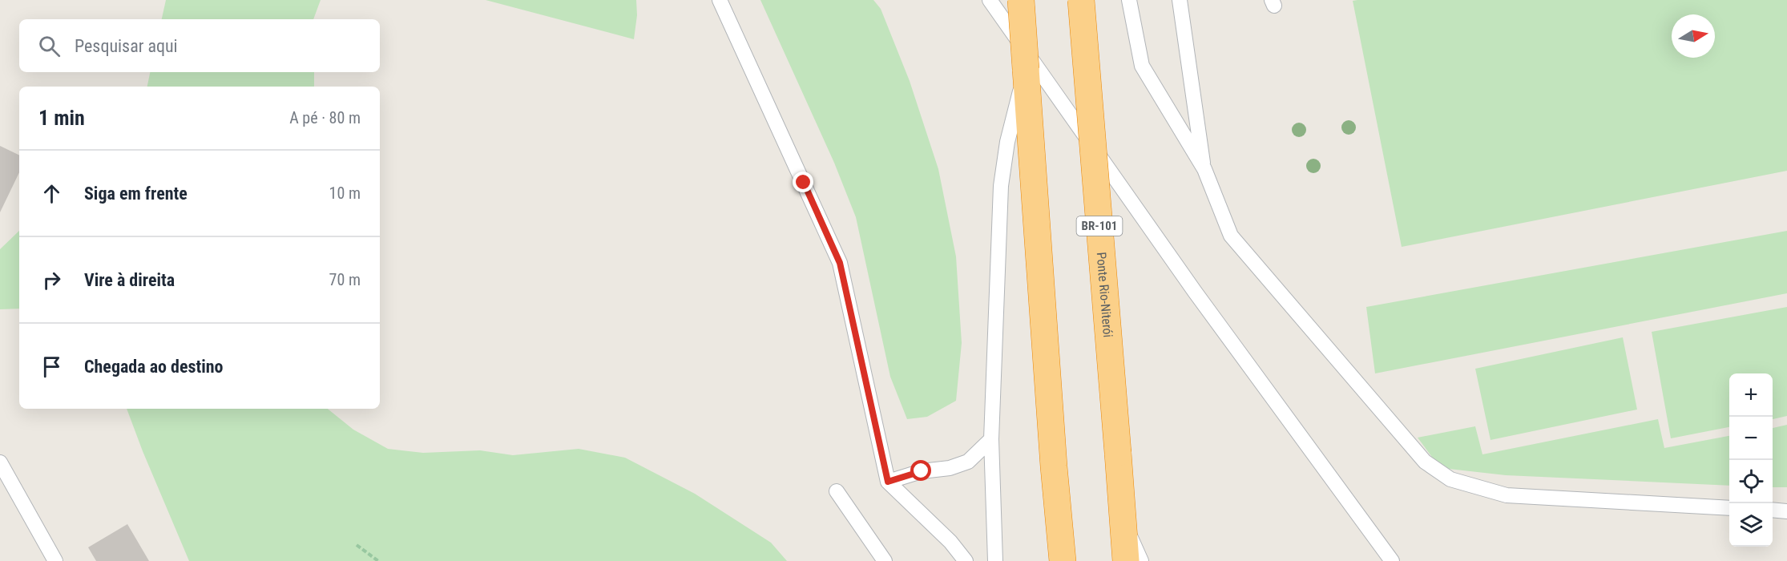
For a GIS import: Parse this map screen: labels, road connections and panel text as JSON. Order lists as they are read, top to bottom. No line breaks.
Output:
{"streets":{"highway":["BR-101","Ponte Rio-Niterói"]},"north":"right","page":{"search":"Pesquisar aqui","heading":["1 min","A pé · 80 m"],"list":[["Siga em frente","10 m"],["Vire à direita","70 m"],"Chegada ao destino"],"map_buttons":["+","−"]}}
